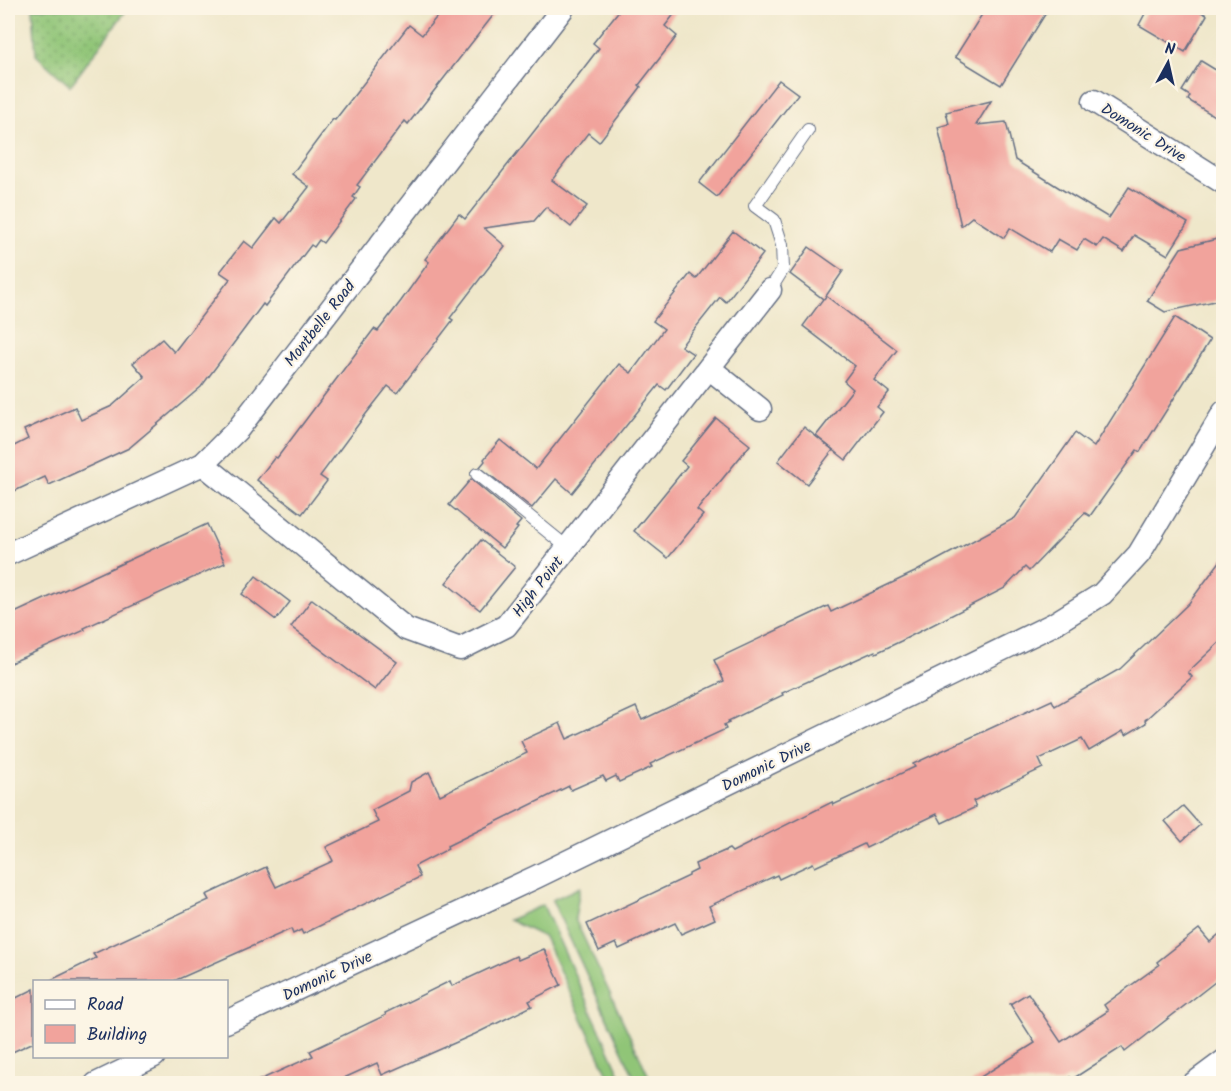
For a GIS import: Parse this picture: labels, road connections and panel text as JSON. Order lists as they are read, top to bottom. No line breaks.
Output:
{"streets":{"street":["Domonic Drive","Montbelle Road","High Point"]},"crossings":[["Montbelle Road","High Point"]],"legend":["Road","Building"],"north":"top"}
